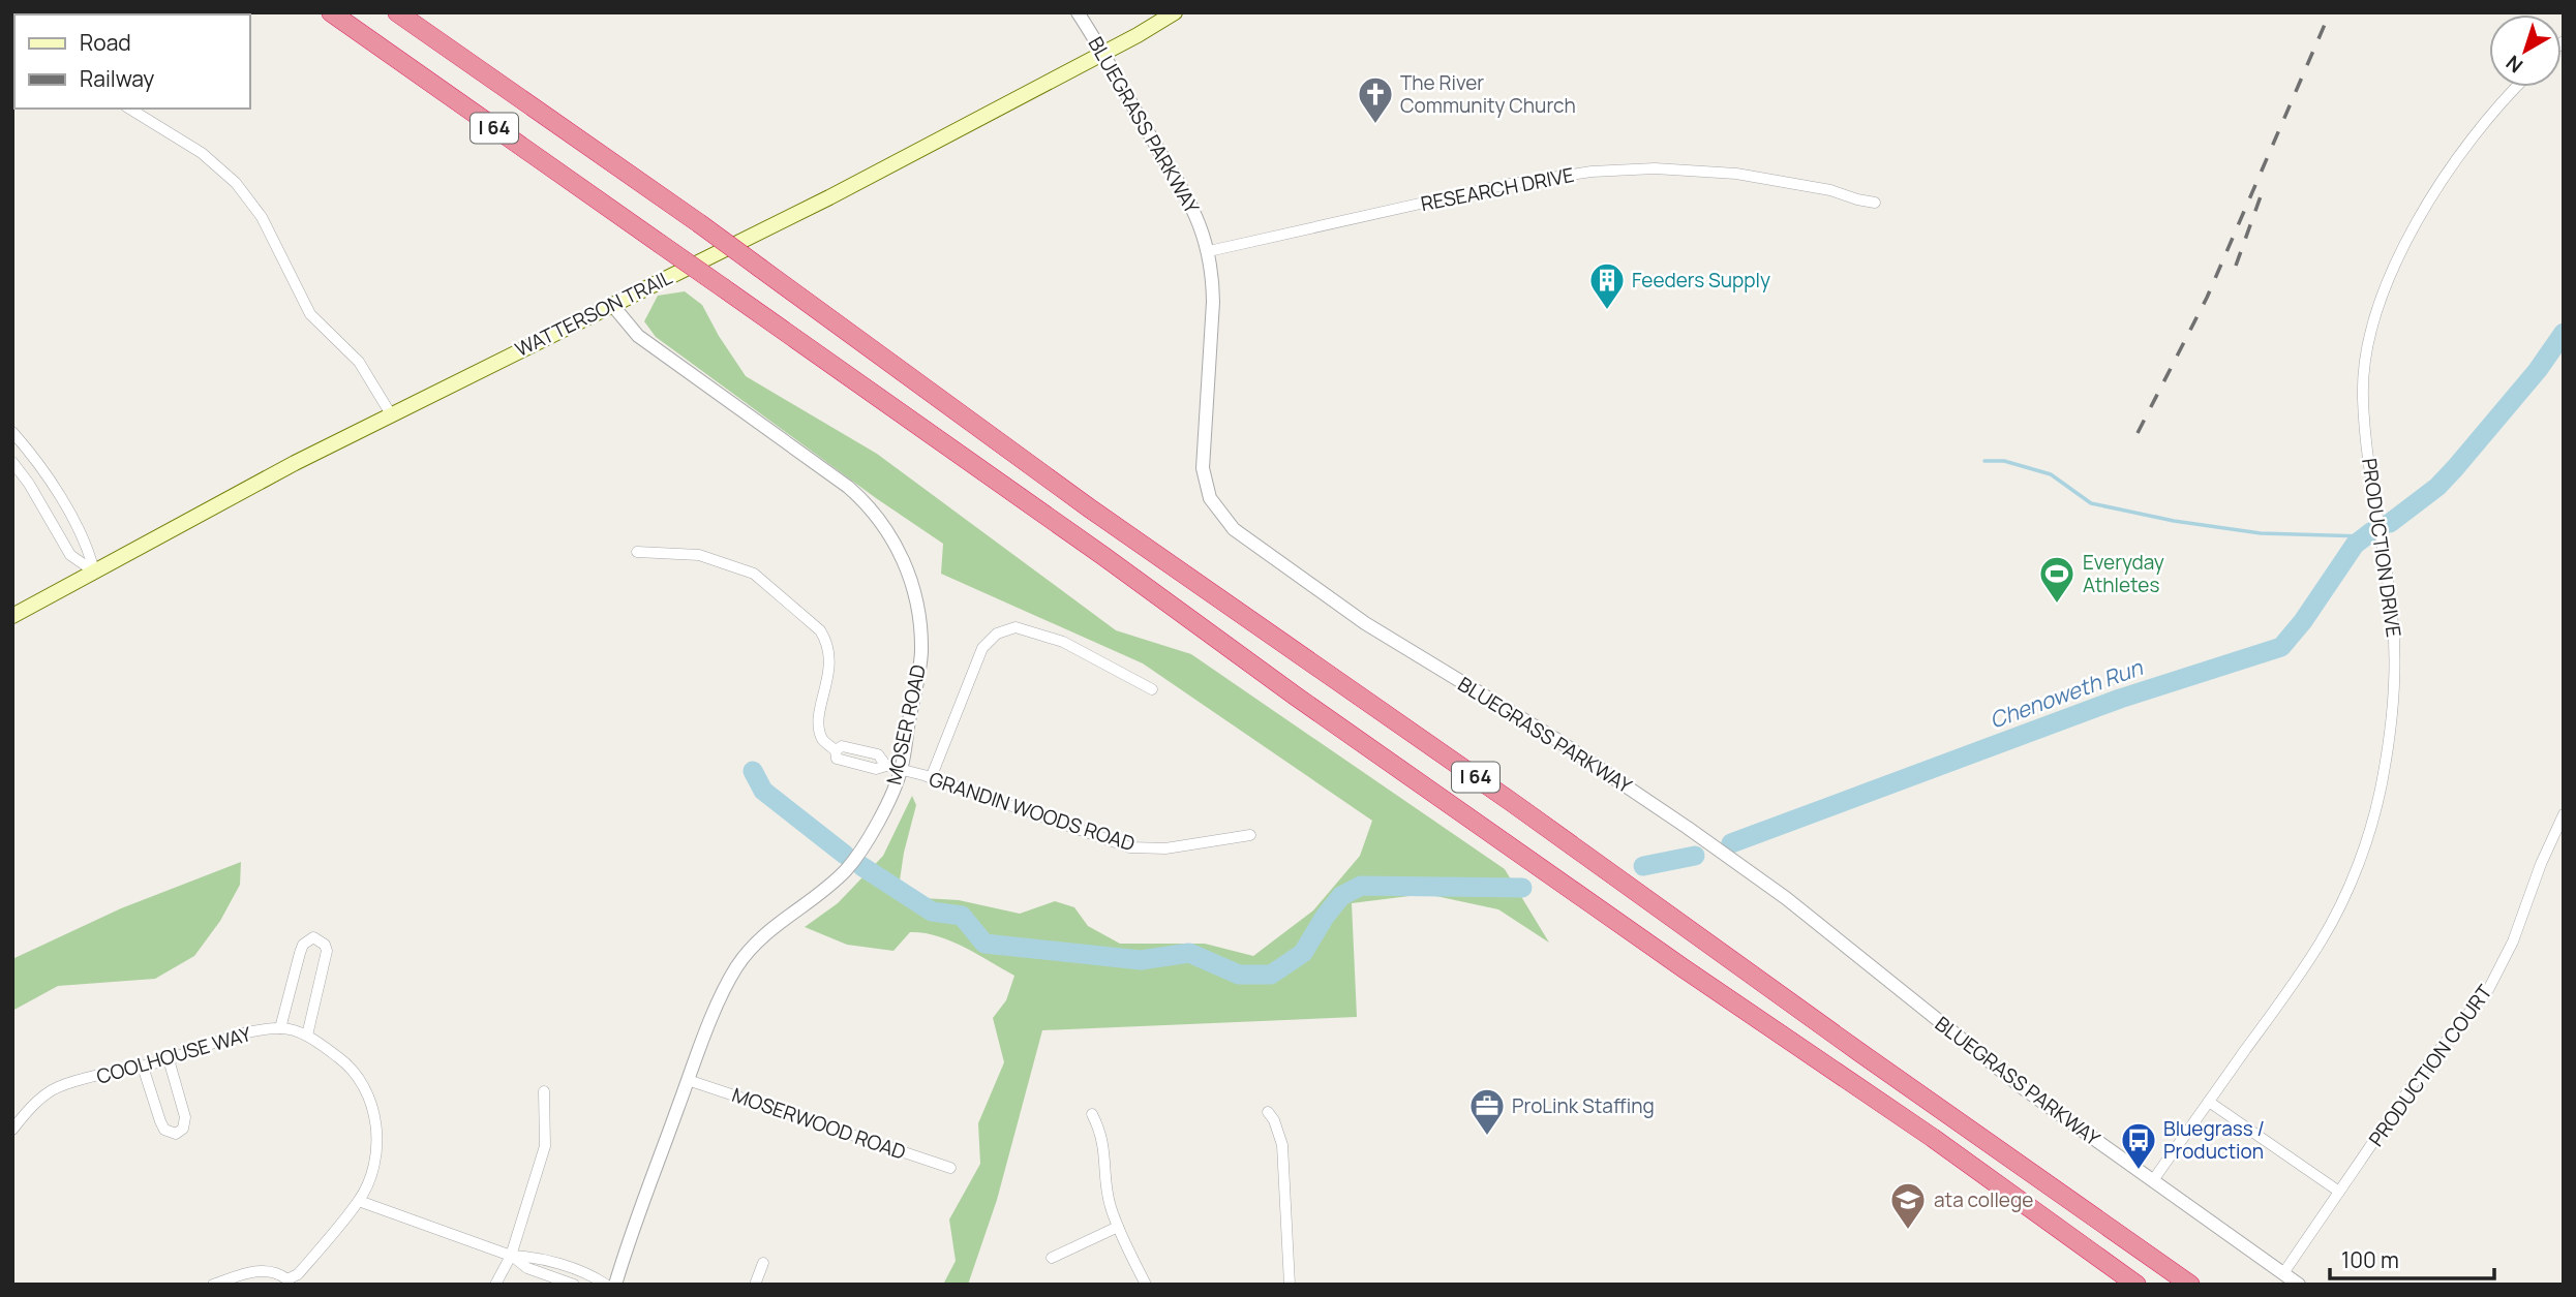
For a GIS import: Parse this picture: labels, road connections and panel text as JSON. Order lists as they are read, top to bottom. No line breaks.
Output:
{"streets":{"highway":["I 64"],"main road":["WATTERSON TRAIL"],"street":["BLUEGRASS PARKWAY","RESEARCH DRIVE","PRODUCTION DRIVE","MOSER ROAD","GRANDIN WOODS ROAD","COOLHOUSE WAY","PRODUCTION COURT","MOSERWOOD ROAD"]},"crossings":[["BLUEGRASS PARKWAY","RESEARCH DRIVE"],["BLUEGRASS PARKWAY","WATTERSON TRAIL"],["BLUEGRASS PARKWAY","PRODUCTION DRIVE"],["BLUEGRASS PARKWAY","PRODUCTION COURT"],["WATTERSON TRAIL","MOSER ROAD"],["MOSER ROAD","GRANDIN WOODS ROAD"],["MOSER ROAD","MOSERWOOD ROAD"]],"water":["Chenoweth Run"],"places":{"church":["The River Community Church"],"building":["Feeders Supply"],"sports":["Everyday Athletes"],"office":["ProLink Staffing"],"bus stop":["Bluegrass / Production"],"school or university":["ata college"]},"legend":["Road","Railway"],"scale_bar":"100 m","north":"bottom left"}
